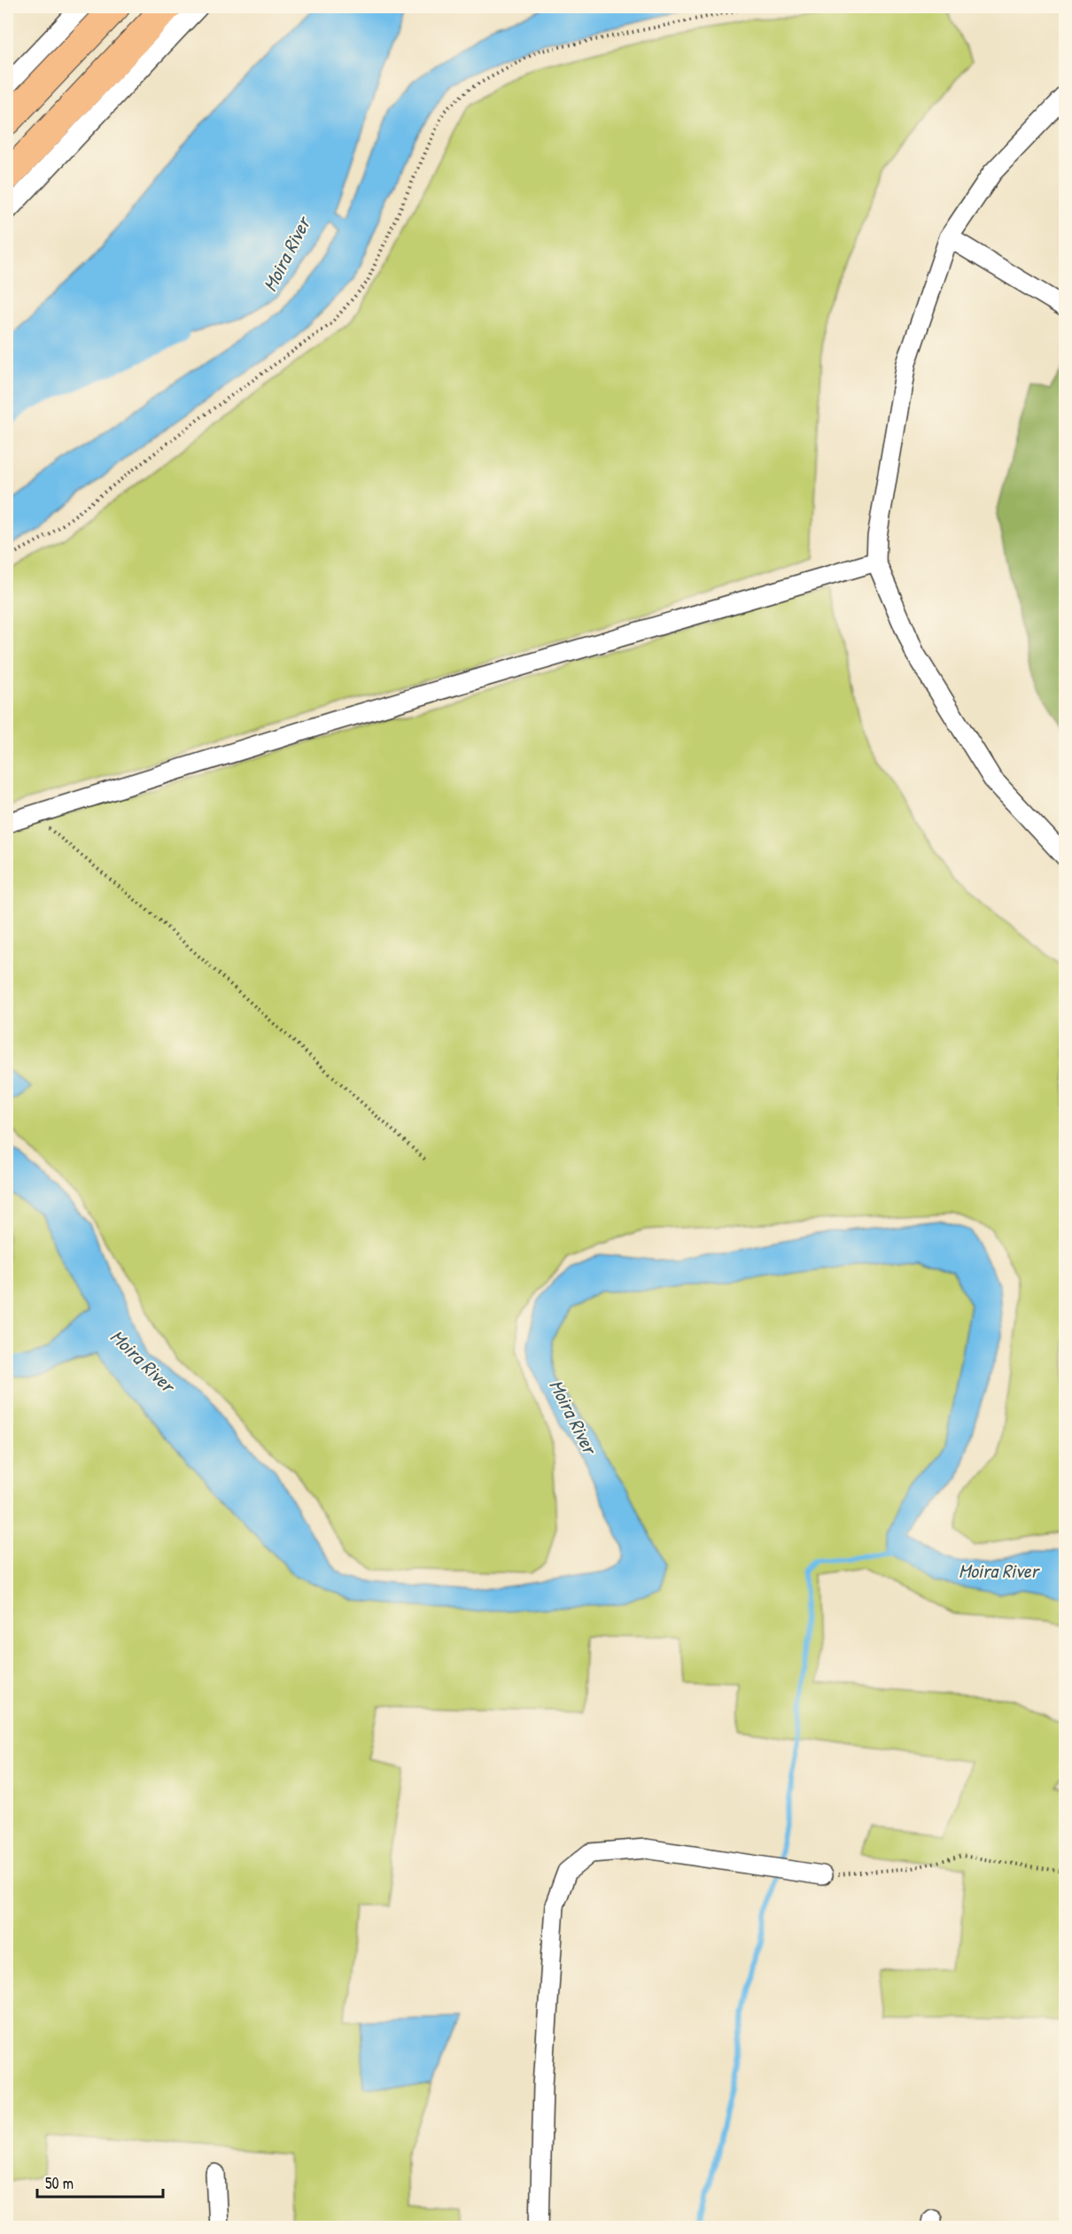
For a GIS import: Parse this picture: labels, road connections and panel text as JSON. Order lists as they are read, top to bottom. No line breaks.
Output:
{"water":["Moira River"],"scale_bar":"50 m"}
